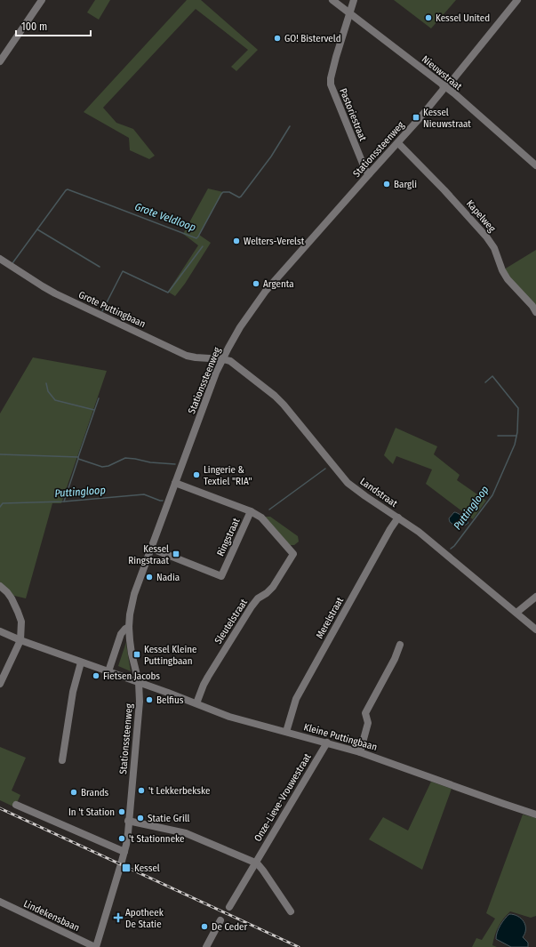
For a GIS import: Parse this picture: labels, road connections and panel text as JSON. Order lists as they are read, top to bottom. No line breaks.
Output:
{"streets":{"street":["Nieuwstraat","Pastoriestraat","Stationssteenweg","Kapelweg","Grote Puttingbaan","Landstraat","Ringstraat","Merelstraat","Sleutelstraat","Kleine Puttingbaan","Onze-Lieve-Vrouwestraat","Lindekensbaan"]},"crossings":[["Nieuwstraat","Pastoriestraat"],["Nieuwstraat","Stationssteenweg"],["Pastoriestraat","Stationssteenweg"],["Stationssteenweg","Kapelweg"],["Stationssteenweg","Grote Puttingbaan"],["Stationssteenweg","Landstraat"],["Stationssteenweg","Ringstraat"],["Stationssteenweg","Kleine Puttingbaan"],["Stationssteenweg","Lindekensbaan"],["Grote Puttingbaan","Landstraat"],["Landstraat","Merelstraat"],["Ringstraat","Sleutelstraat"],["Merelstraat","Kleine Puttingbaan"],["Sleutelstraat","Kleine Puttingbaan"],["Kleine Puttingbaan","Onze-Lieve-Vrouwestraat"]],"water":["Grote Veldloop","Puttingloop"],"places":{"other":["Kessel United","GO! Bisterveld","Bargli","Welters-Verelst","Argenta","Lingerie & Textiel \"RIA\"","Nadia","Fietsen Jacobs","Belfius","'t Lekkerbekske","Brands","In 't Station","Statie Grill","'t Stationneke","De Ceder"],"transit":["Kessel Nieuwstraat","Kessel Ringstraat","Kessel Kleine Puttingbaan","Kessel"],"health":["Apotheek De Statie"]},"scale_bar":"100 m"}
